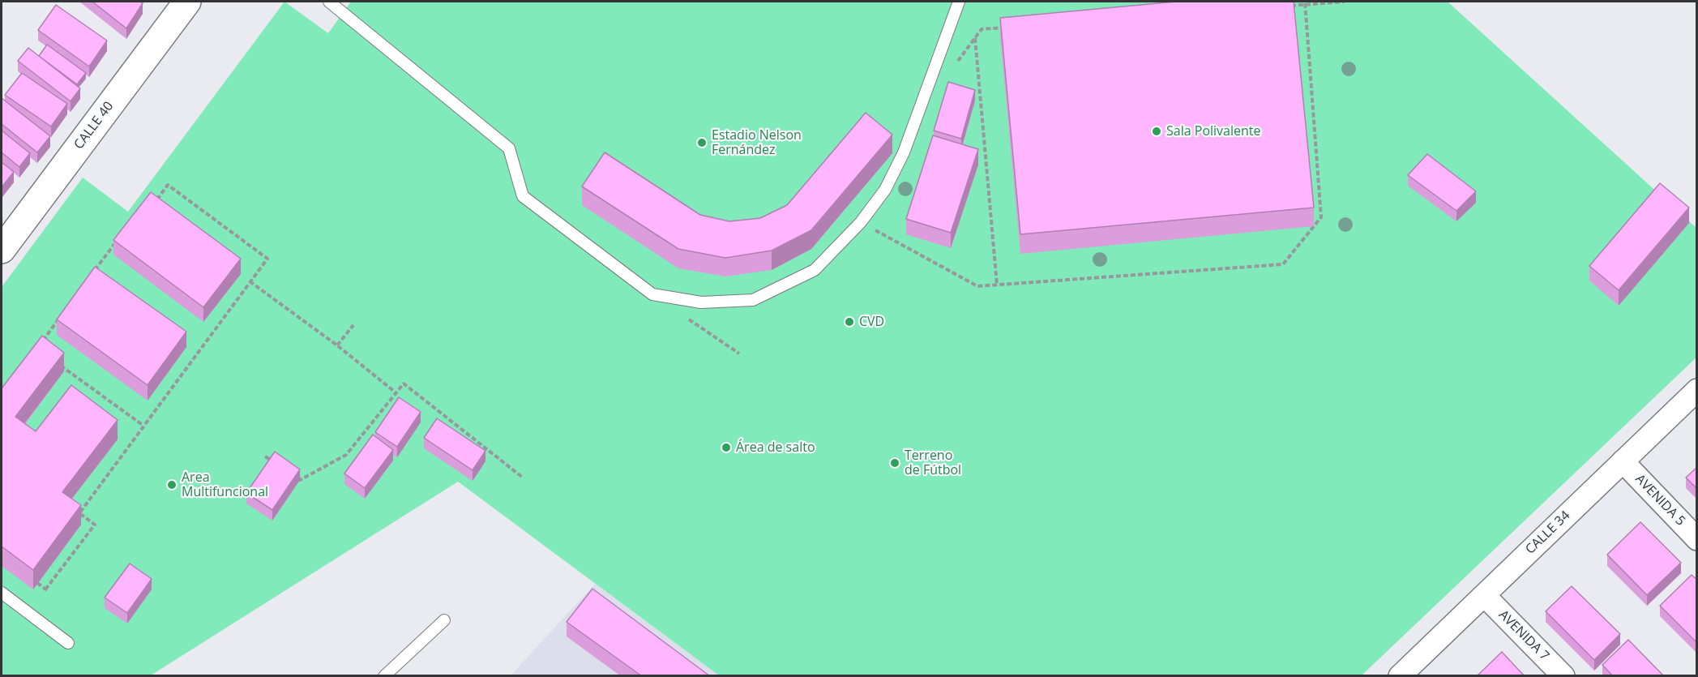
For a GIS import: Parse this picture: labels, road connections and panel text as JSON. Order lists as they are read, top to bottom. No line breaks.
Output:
{"streets":{"main road":["CALLE 40"],"street":["AVENIDA 5","CALLE 34","AVENIDA 7"]},"crossings":[["AVENIDA 5","CALLE 34"],["CALLE 34","AVENIDA 7"]],"places":["Sala Polivalente","Estadio Nelson Fernández","CVD","Área de salto","Terreno de Fútbol","Area Multifuncional"]}
